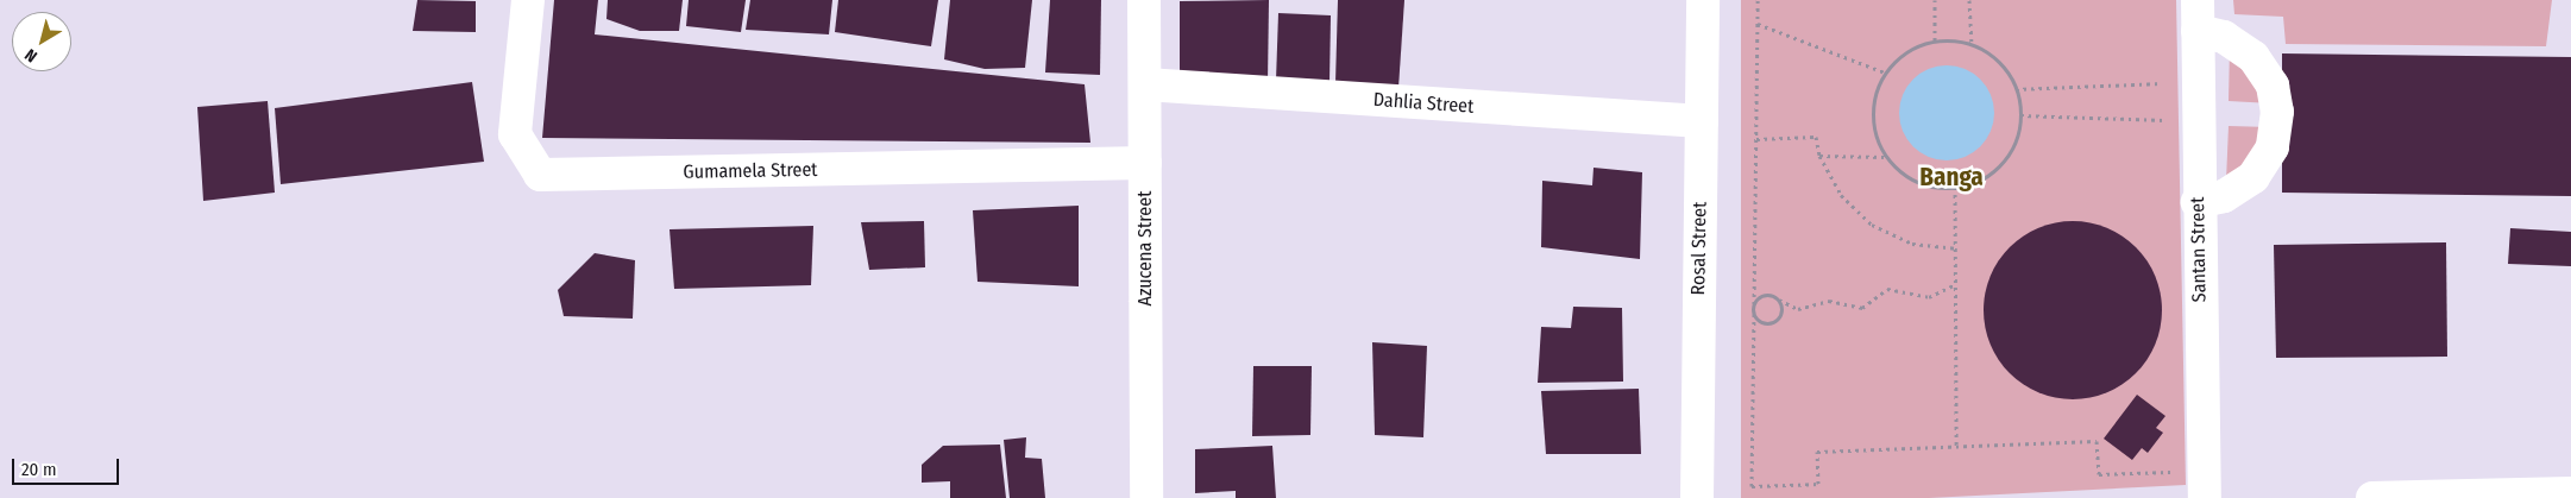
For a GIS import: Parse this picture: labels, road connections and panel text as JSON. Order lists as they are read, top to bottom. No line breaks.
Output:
{"streets":{"street":["Dahlia Street","Gumamela Street","Azucena Street","Rosal Street","Santan Street"]},"crossings":[["Dahlia Street","Azucena Street"],["Dahlia Street","Rosal Street"],["Gumamela Street","Azucena Street"]],"districts":["Banga"],"scale_bar":"20 m","north":"bottom left"}
